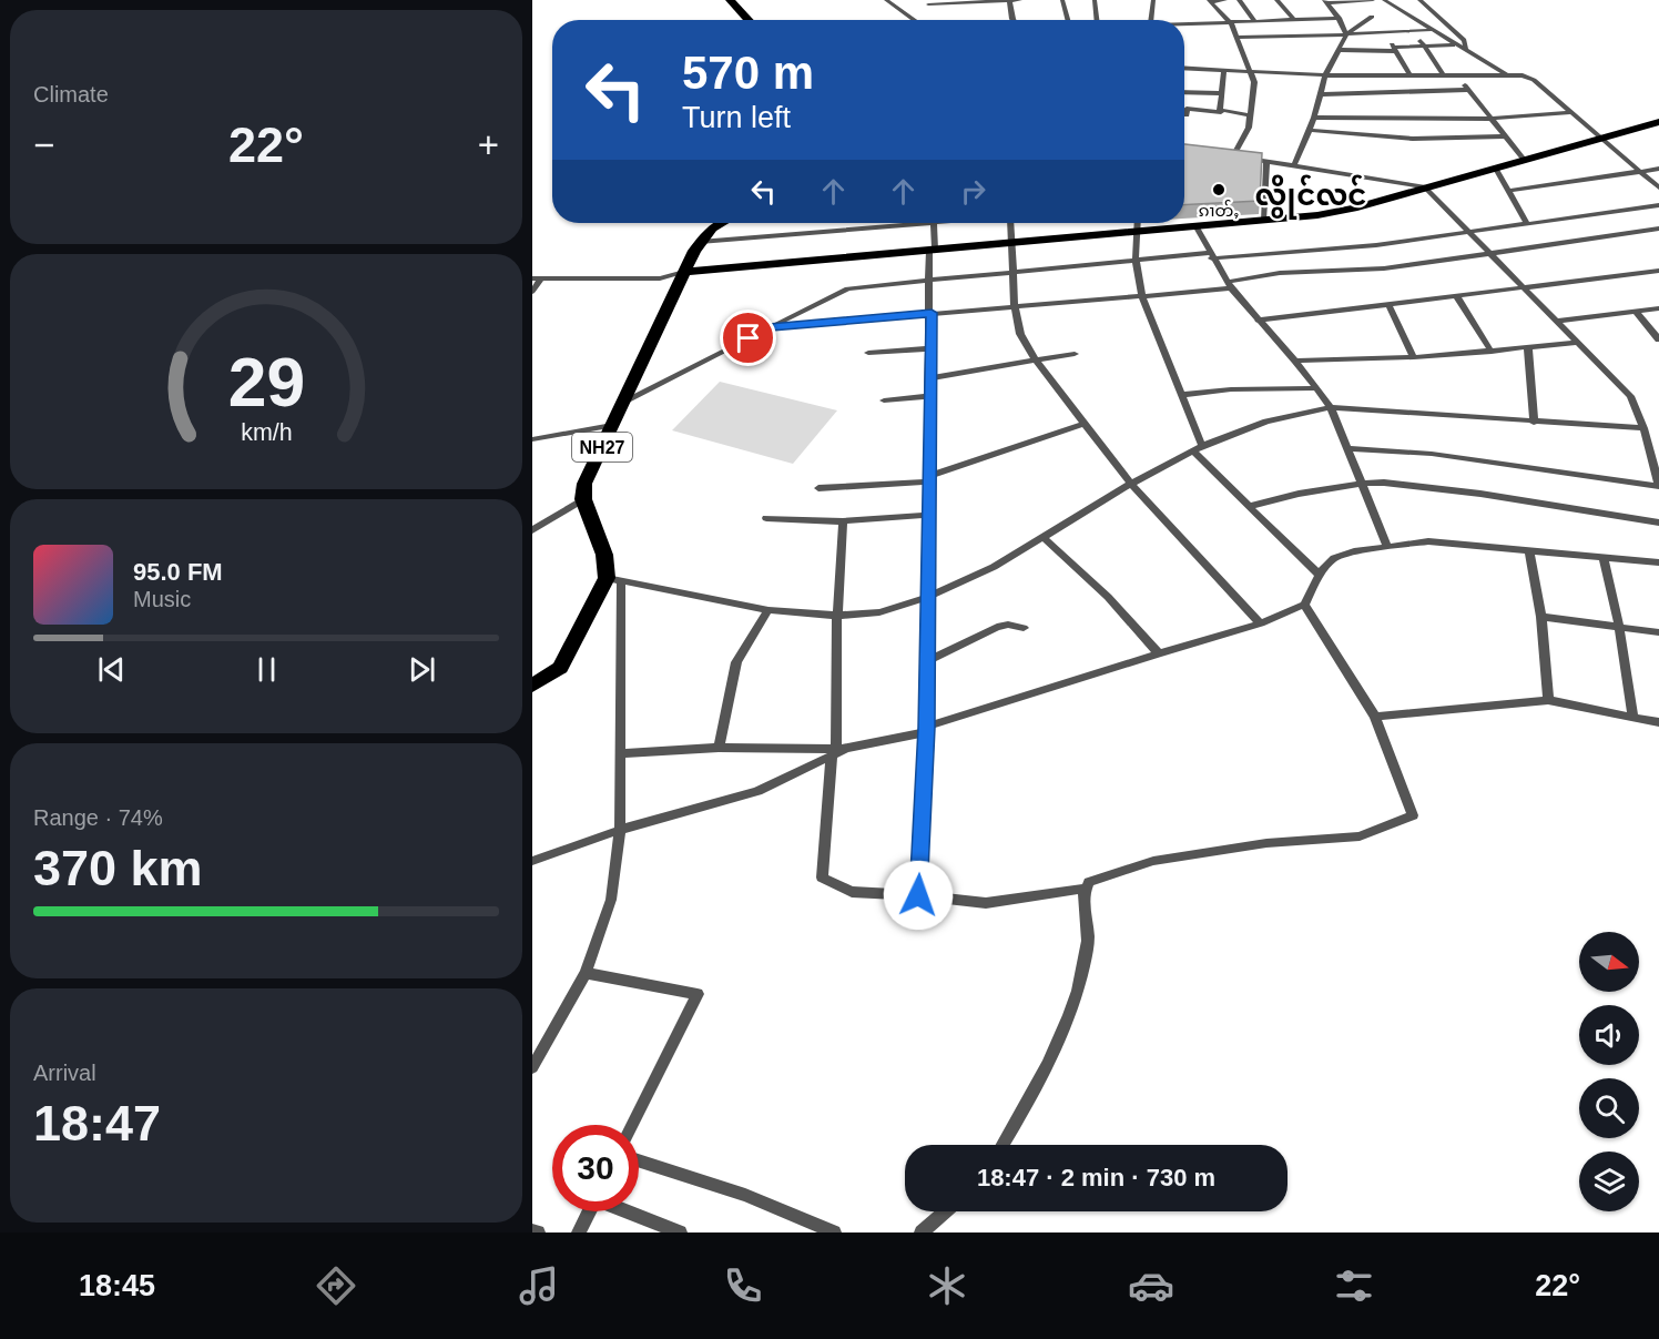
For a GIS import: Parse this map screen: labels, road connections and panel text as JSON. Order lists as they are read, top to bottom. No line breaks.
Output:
{"streets":{"highway":["NH27"]},"districts":["လွိုင်လင်"],"places":["ၵၢတ်ႇ"],"north":"right","page":{"tile":["Climate",["Range · 74%","370 km"],["Arrival","18:47"]],"turn":["570 m","Turn left"],"heat":["−","22°","+"],"song":["95.0 FM","Music"],"limit":"30","trip":"18:47 · 2 min · 730 m","tabs":["18:45","22°"],"gauge":["29","km/h"]}}
